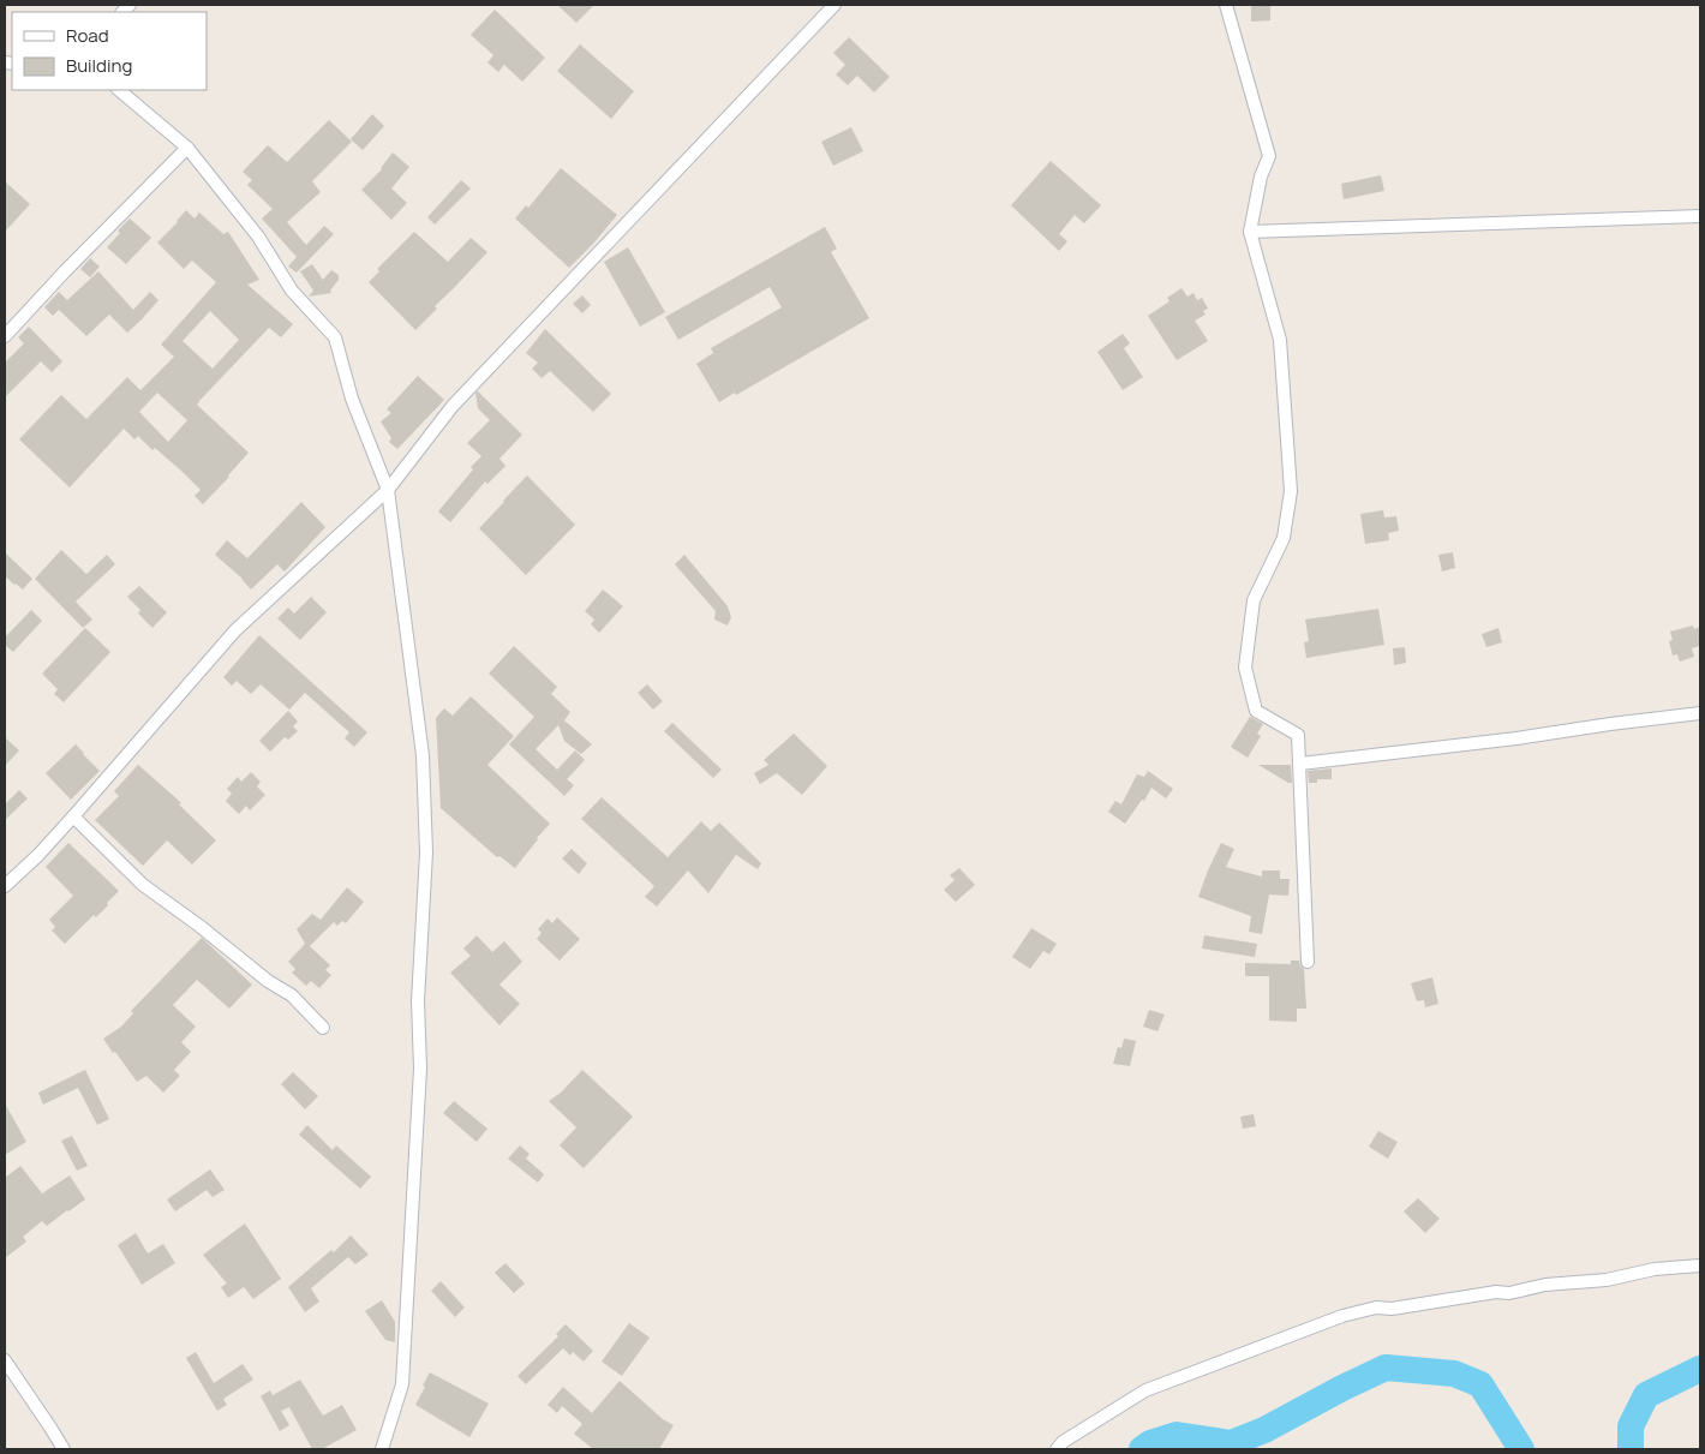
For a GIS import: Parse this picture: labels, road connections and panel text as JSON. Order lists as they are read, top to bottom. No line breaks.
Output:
{"legend":["Road","Building"]}
